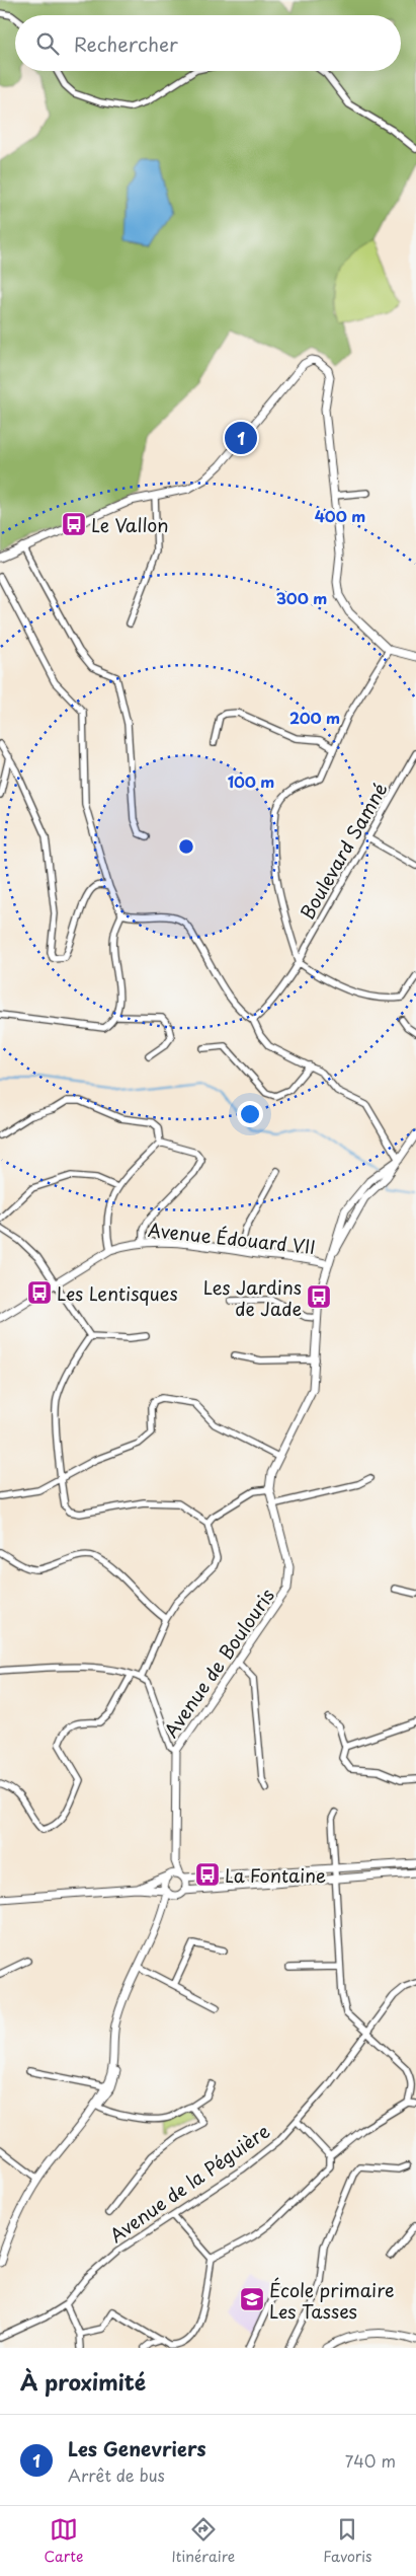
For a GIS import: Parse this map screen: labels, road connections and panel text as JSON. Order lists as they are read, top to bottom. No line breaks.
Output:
{"streets":{"street":["Boulevard Samné","Avenue Édouard VII","Avenue de Boulouris","Avenue de la Péguière"]},"crossings":[["Avenue Édouard VII","Avenue de Boulouris"]],"places":{"bus stop":["Le Vallon","Les Lentisques","Les Jardins de Jade","La Fontaine"],"school or university":["École primaire Les Tasses"]},"page":{"search":"Rechercher","pins":"1","heading":"À proximité","list":[{"mark":"1","name":"Les Genevriers","note":"Arrêt de bus","value":"740 m"}],"nav":["Carte","Itinéraire","Favoris"]},"rings":["400 m","300 m","200 m","100 m"]}
